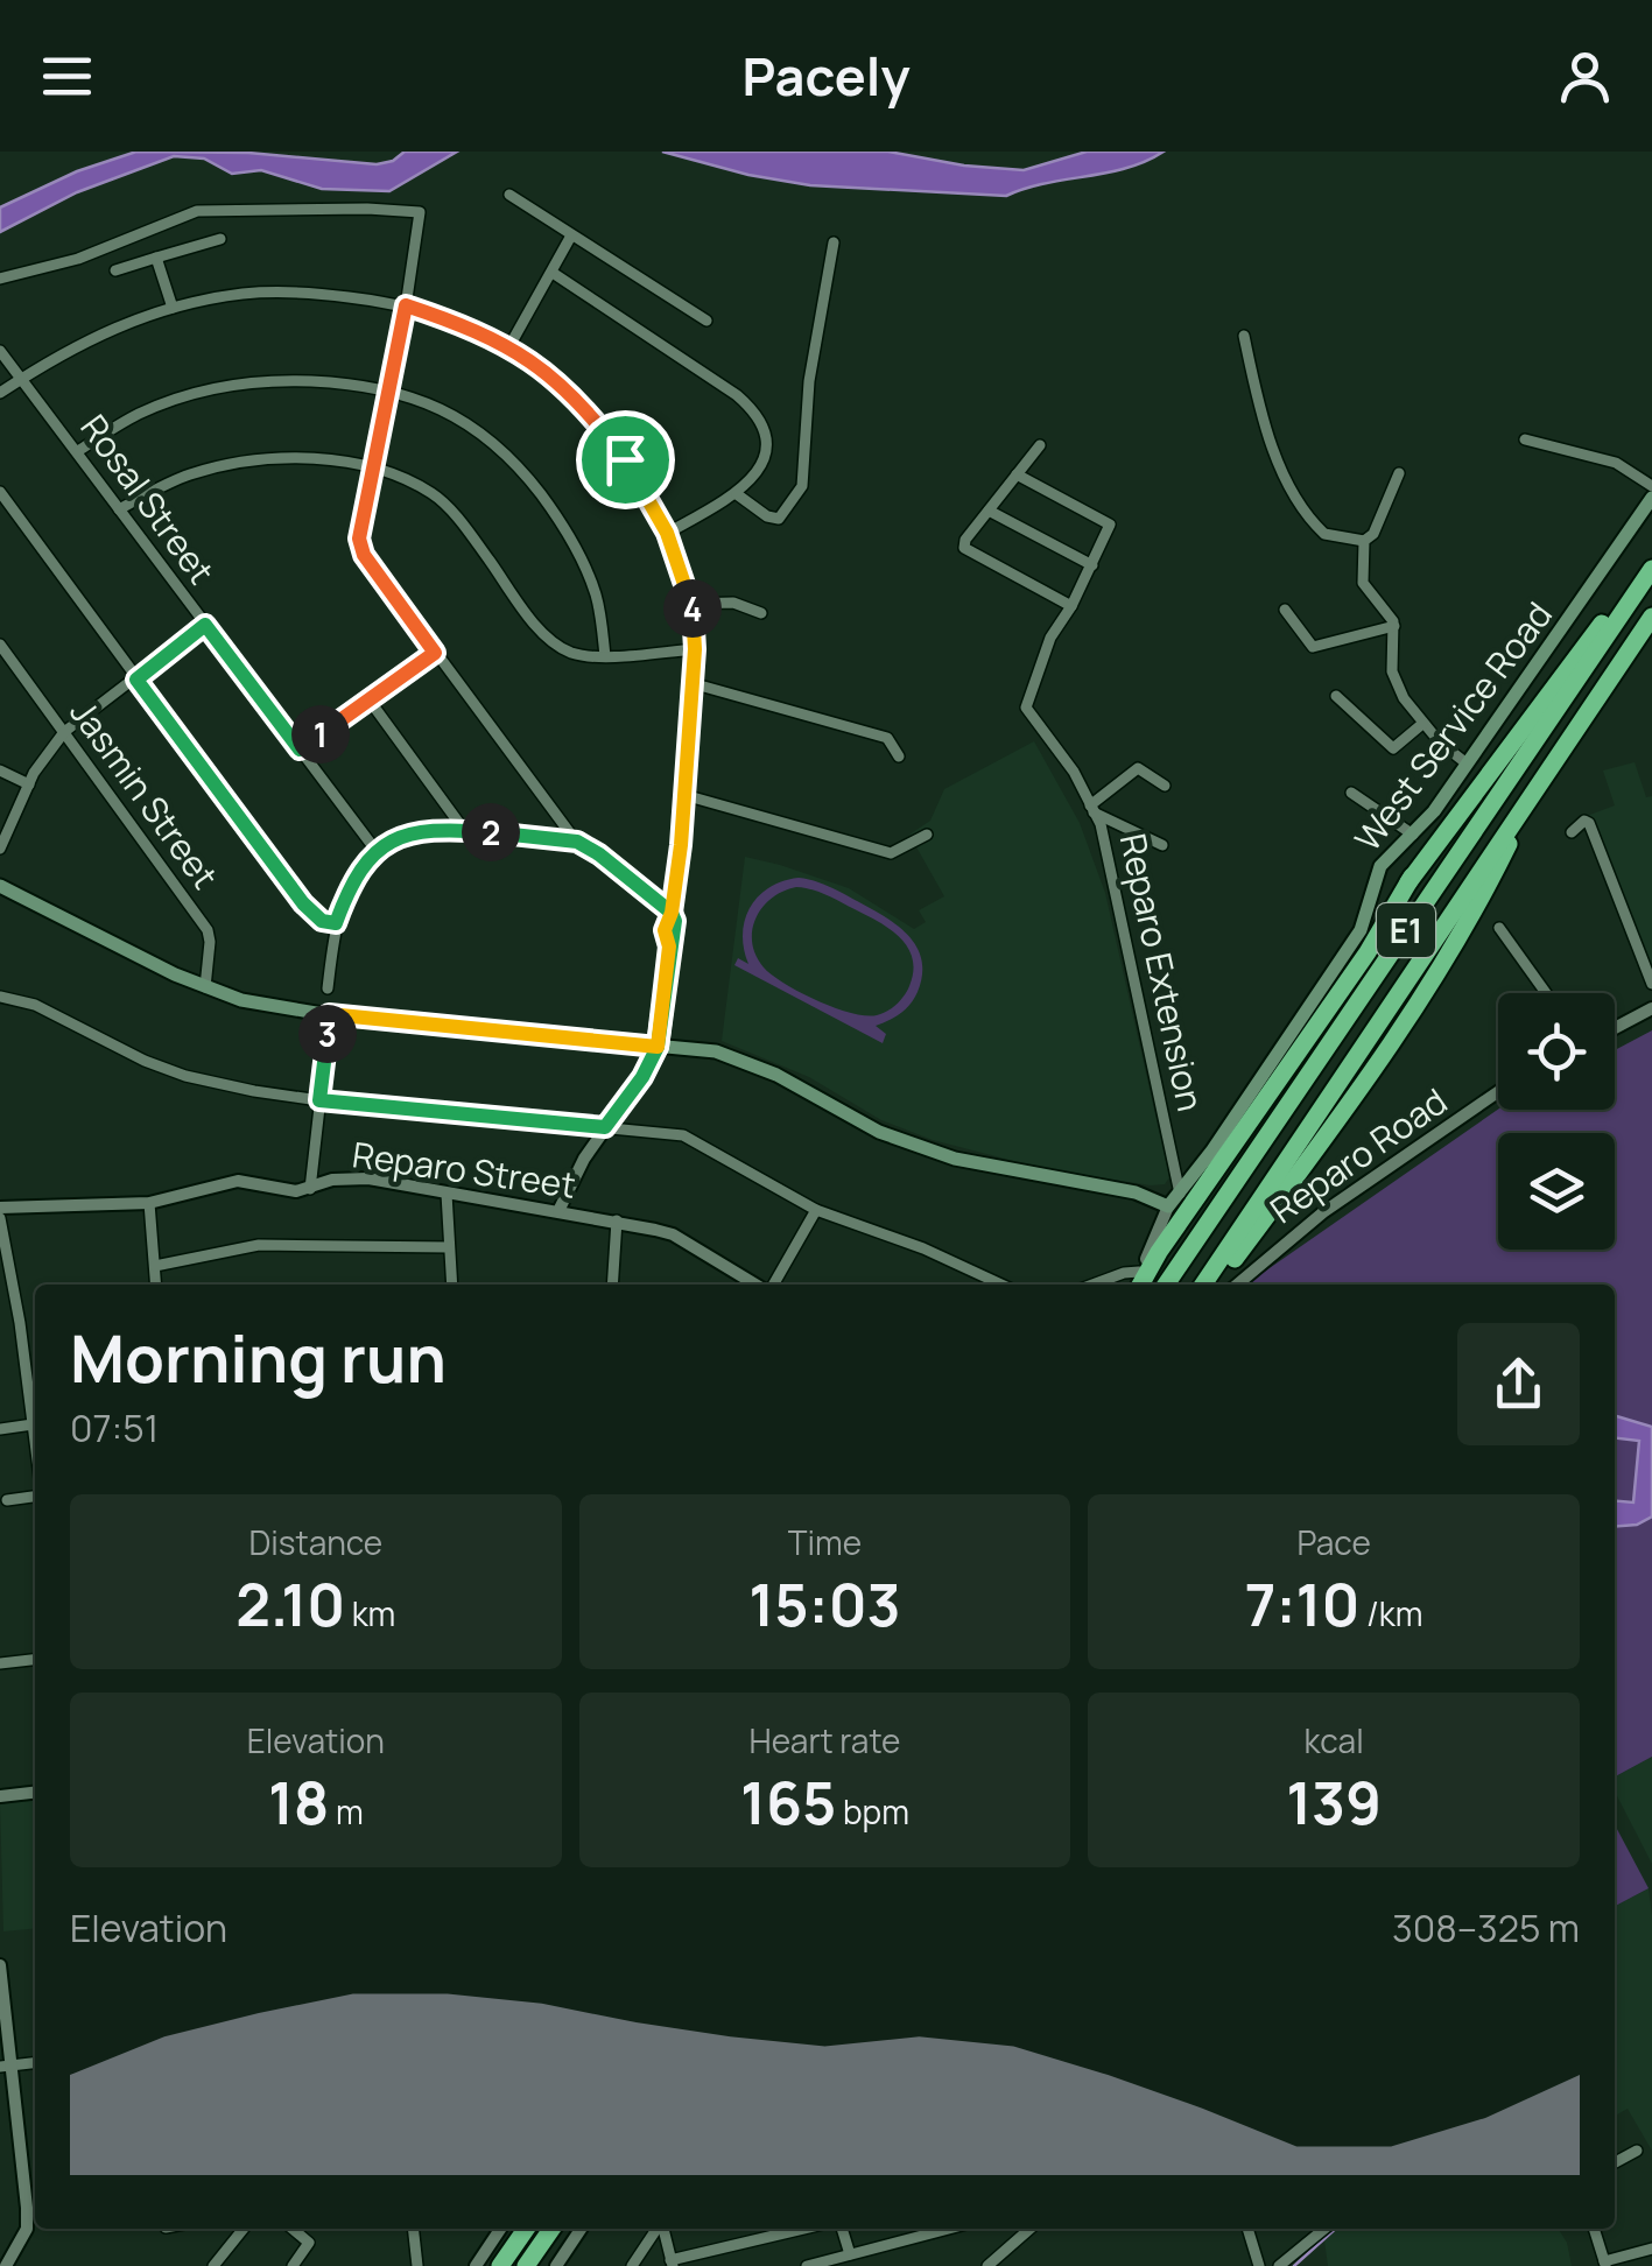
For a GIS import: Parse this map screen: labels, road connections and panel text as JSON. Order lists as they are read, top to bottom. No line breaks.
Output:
{"streets":{"highway":["E1"],"main road":["West Service Road"],"street":["Rosal Street","Jasmin Street","Reparo Extension","Reparo Road","Reparo Street"]},"crossings":[["West Service Road","Reparo Extension"]],"page":{"header":"Pacely","pins":["4","1","2","3"],"heading":["Morning run","07:51"],"stats":[["Distance","2.10 km"],["Time","15:03"],["Pace","7:10 /km"],["Elevation","18 m"],["Heart rate","165 bpm"],["kcal","139"]],"chart":["Elevation","308–325 m"]}}
